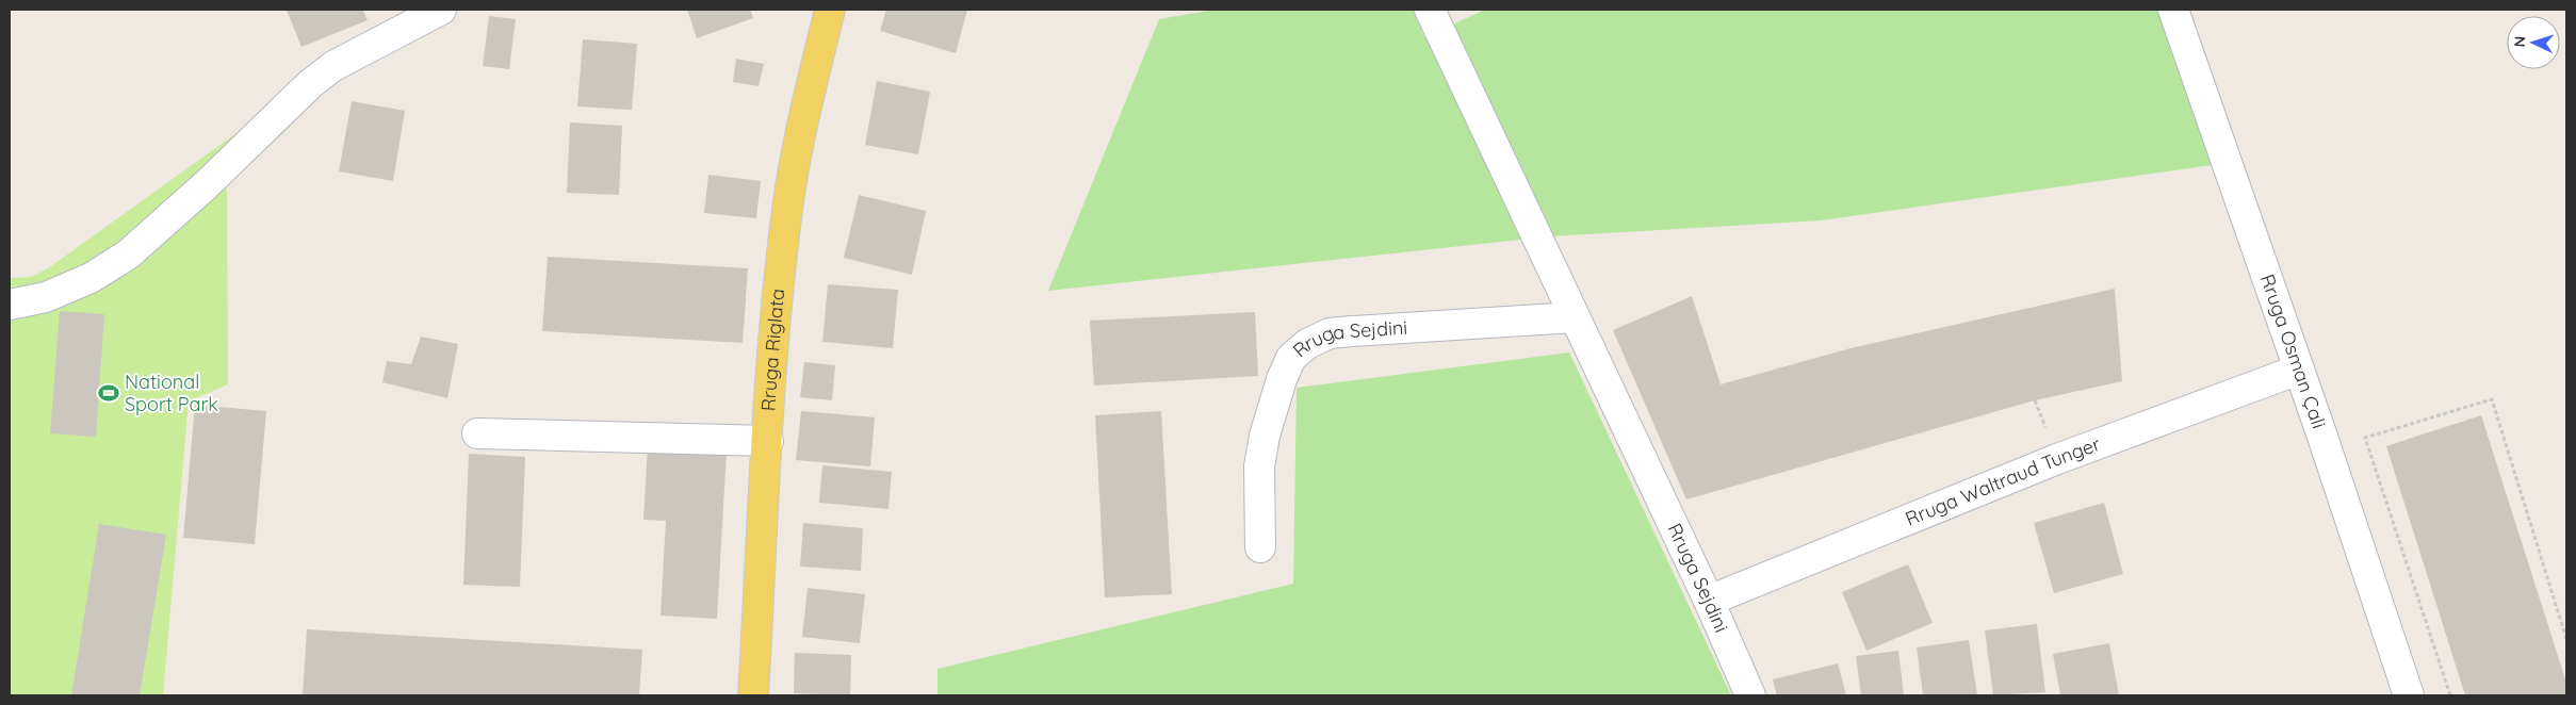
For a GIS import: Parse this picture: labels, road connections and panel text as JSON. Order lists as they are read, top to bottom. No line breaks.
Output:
{"streets":{"main road":["Rruga Riglata"],"street":["Rruga Sejdini","Rruga Osman Çali","Rruga Waltraud Tunger"]},"crossings":[["Rruga Sejdini","Rruga Waltraud Tunger"],["Rruga Osman Çali","Rruga Waltraud Tunger"]],"places":{"sports":["National Sport Park"]},"north":"left"}
